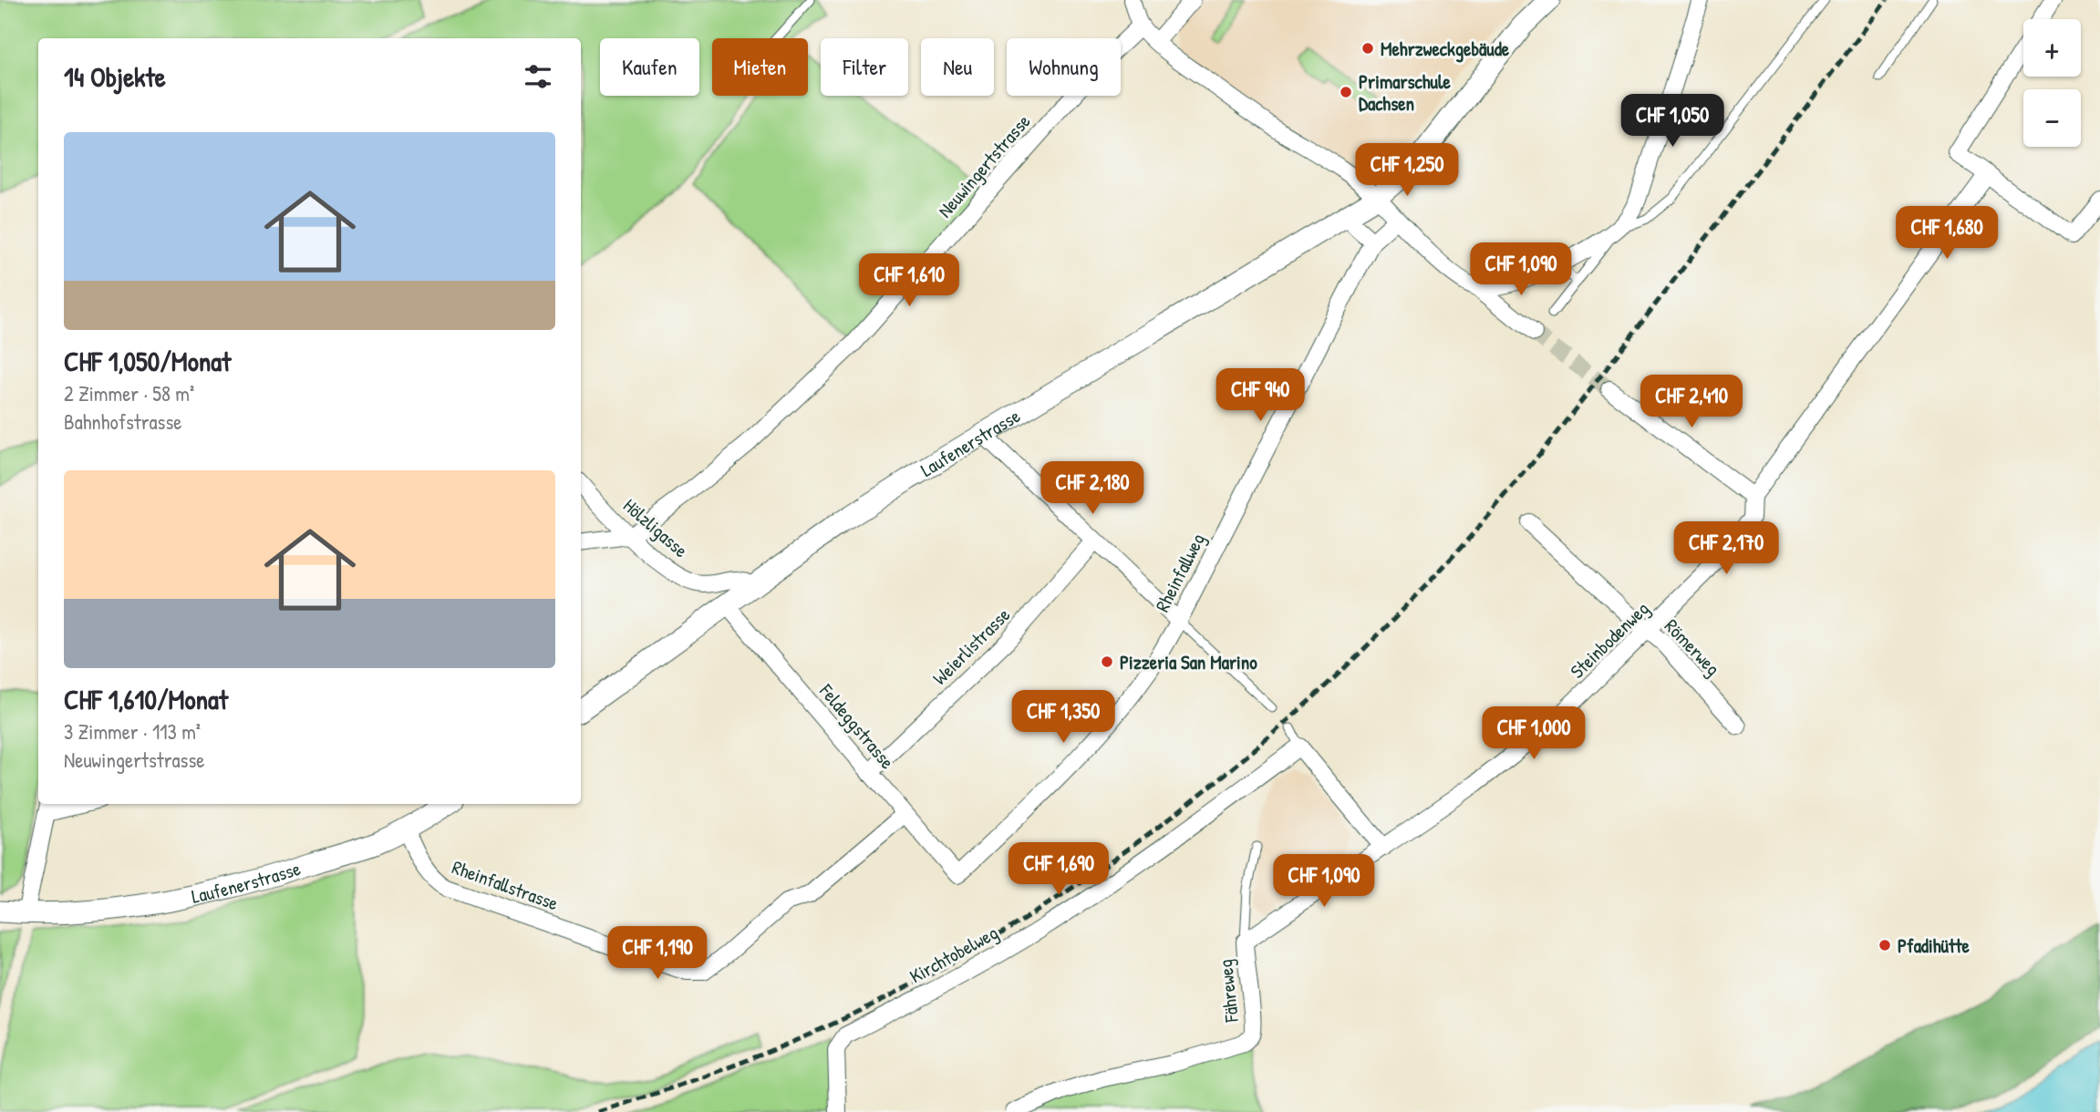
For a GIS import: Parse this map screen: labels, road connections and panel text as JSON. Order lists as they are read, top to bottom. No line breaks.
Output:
{"streets":{"street":["Neuwingertstrasse","Laufenerstrasse","Hölzligasse","Rheinfallweg","Steinbodenweg","Weierlistrasse","Römerweg","Feldeggstrasse","Rheinfallstrasse","Kirchtobelweg","Fähreweg"]},"crossings":[["Neuwingertstrasse","Hölzligasse"],["Laufenerstrasse","Hölzligasse"],["Laufenerstrasse","Feldeggstrasse"],["Laufenerstrasse","Rheinfallstrasse"],["Rheinfallweg","Feldeggstrasse"],["Steinbodenweg","Römerweg"],["Steinbodenweg","Fähreweg"],["Weierlistrasse","Feldeggstrasse"],["Feldeggstrasse","Rheinfallstrasse"]],"places":["Mehrzweckgebäude","Primarschule Dachsen","Pizzeria San Marino","Pfadihütte"],"page":{"map_buttons":["+","−"],"chip":["Kaufen","Mieten","Filter","Neu","Wohnung"],"heading":"14 Objekte","price":["CHF 1,050","CHF 1,250","CHF 1,680","CHF 1,090","CHF 1,610","CHF 940","CHF 2,410","CHF 2,180","CHF 2,170","CHF 1,350","CHF 1,000","CHF 1,690","CHF 1,090","CHF 1,190"],"list":[{"name":"CHF 1,050/Monat","note":"2 Zimmer · 58 m² · Bahnhofstrasse"},{"name":"CHF 1,610/Monat","note":"3 Zimmer · 113 m² · Neuwingertstrasse"}]}}
